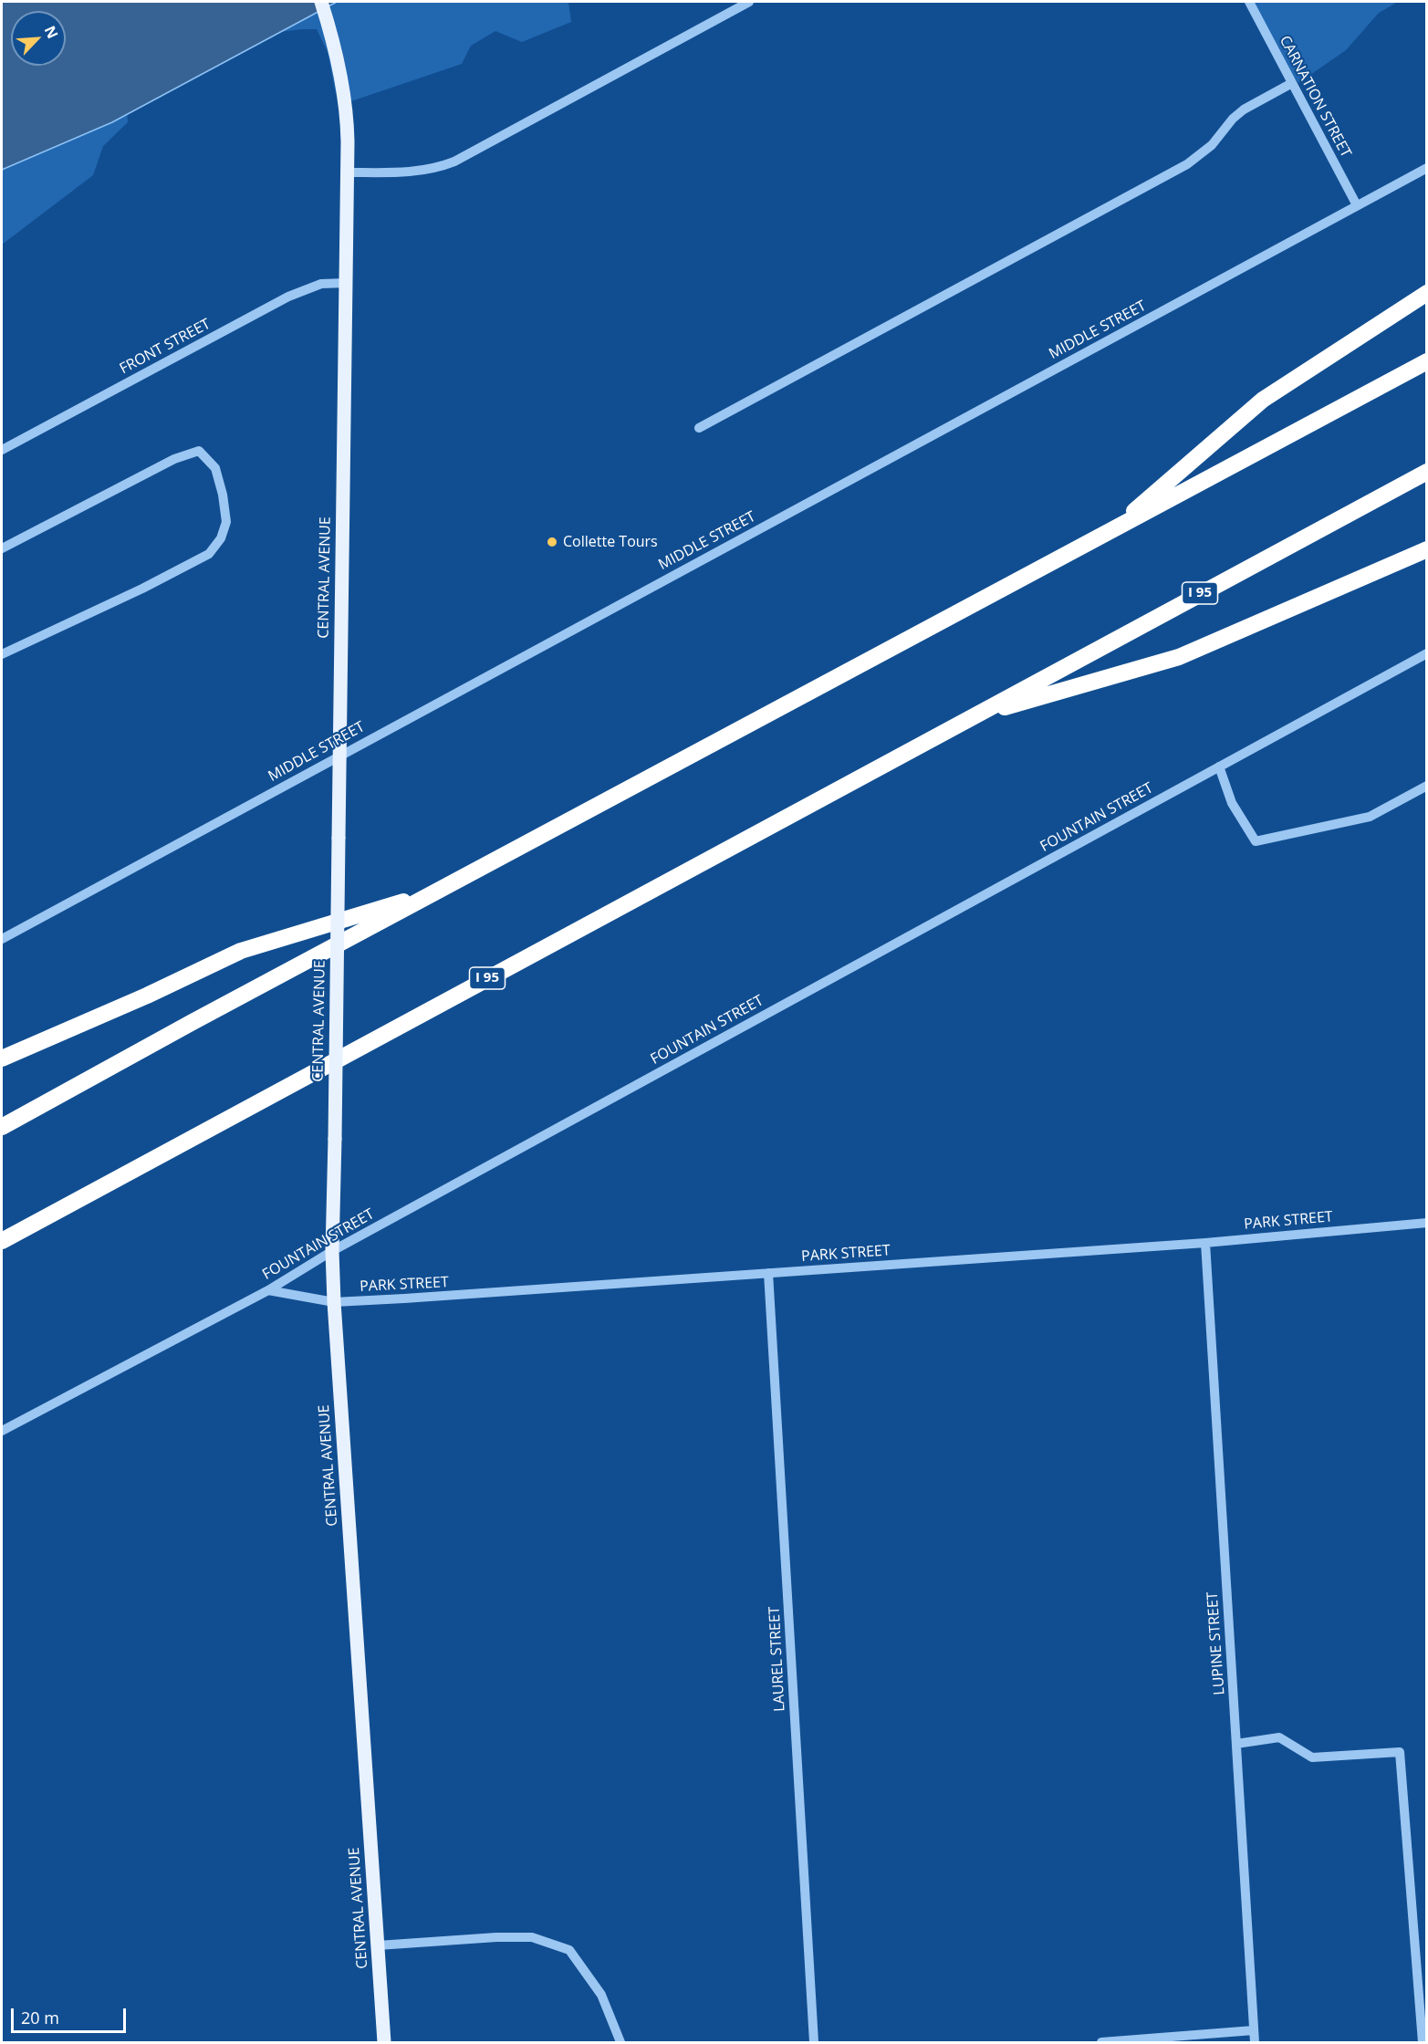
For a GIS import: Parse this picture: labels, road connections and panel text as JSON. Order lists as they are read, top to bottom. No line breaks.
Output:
{"streets":{"highway":["I 95"],"main road":["CENTRAL AVENUE"],"street":["CARNATION STREET","MIDDLE STREET","FRONT STREET","FOUNTAIN STREET","PARK STREET","LUPINE STREET","LAUREL STREET"]},"crossings":[["CARNATION STREET","MIDDLE STREET"],["MIDDLE STREET","CENTRAL AVENUE"],["FRONT STREET","CENTRAL AVENUE"],["CENTRAL AVENUE","FOUNTAIN STREET"],["CENTRAL AVENUE","PARK STREET"],["FOUNTAIN STREET","PARK STREET"],["PARK STREET","LUPINE STREET"],["PARK STREET","LAUREL STREET"]],"places":["Collette Tours"],"scale_bar":"20 m","north":"top right"}
